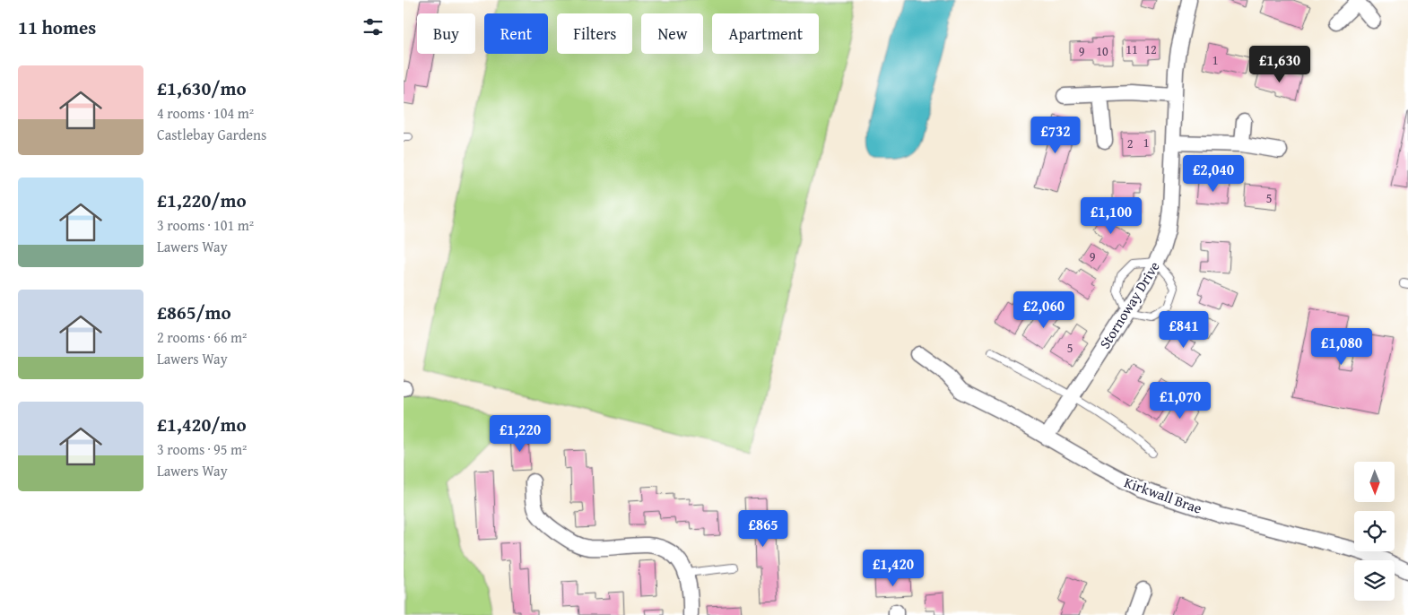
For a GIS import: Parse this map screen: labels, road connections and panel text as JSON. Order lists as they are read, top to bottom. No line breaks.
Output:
{"streets":{"street":["Stornoway Drive","Kirkwall Brae"]},"crossings":[["Stornoway Drive","Kirkwall Brae"]],"house_numbers":["11","12","9","10","1","1","2","5","9","5"],"north":"bottom","page":{"heading":"11 homes","chip":["Buy","Rent","Filters","New","Apartment"],"price":["£1,630","£732","£2,040","£1,100","£2,060","£841","£1,080","£1,070","£1,220","£865","£1,420"],"list":[{"name":"£1,630/mo","note":"4 rooms · 104 m² · Castlebay Gardens"},{"name":"£1,220/mo","note":"3 rooms · 101 m² · Lawers Way"},{"name":"£865/mo","note":"2 rooms · 66 m² · Lawers Way"},{"name":"£1,420/mo","note":"3 rooms · 95 m² · Lawers Way"}]}}
